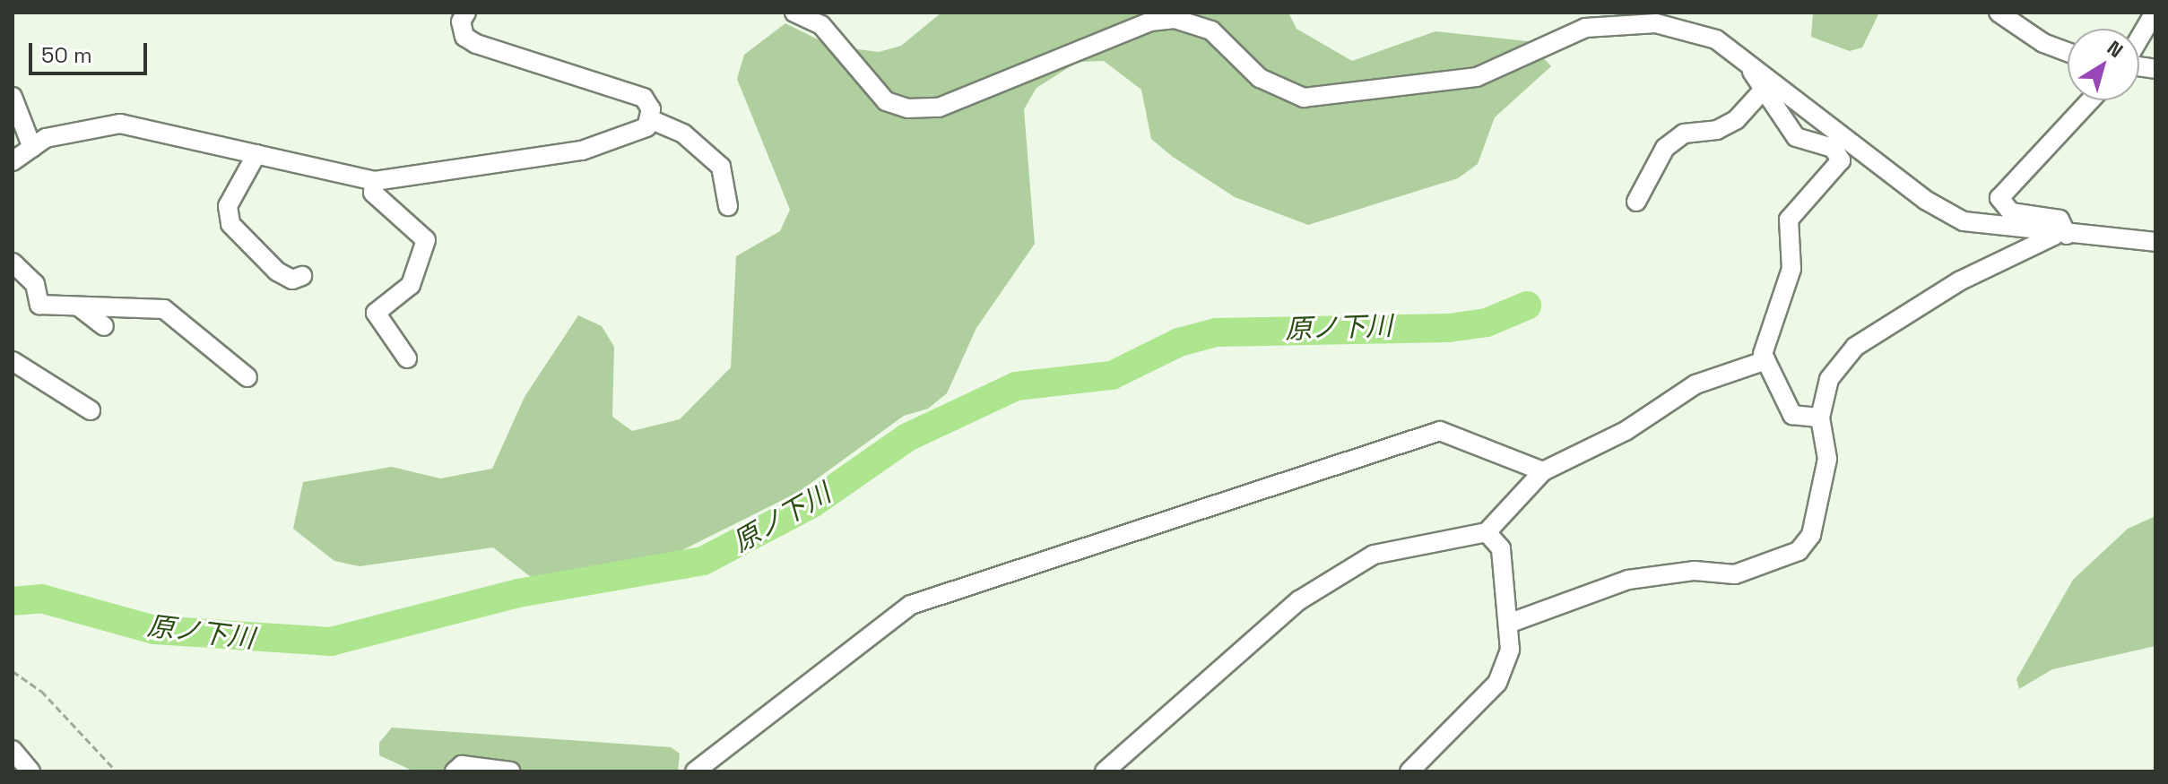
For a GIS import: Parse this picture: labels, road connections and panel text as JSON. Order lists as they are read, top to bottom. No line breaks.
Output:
{"water":["原ノ下川"],"scale_bar":"50 m","north":"top right"}
